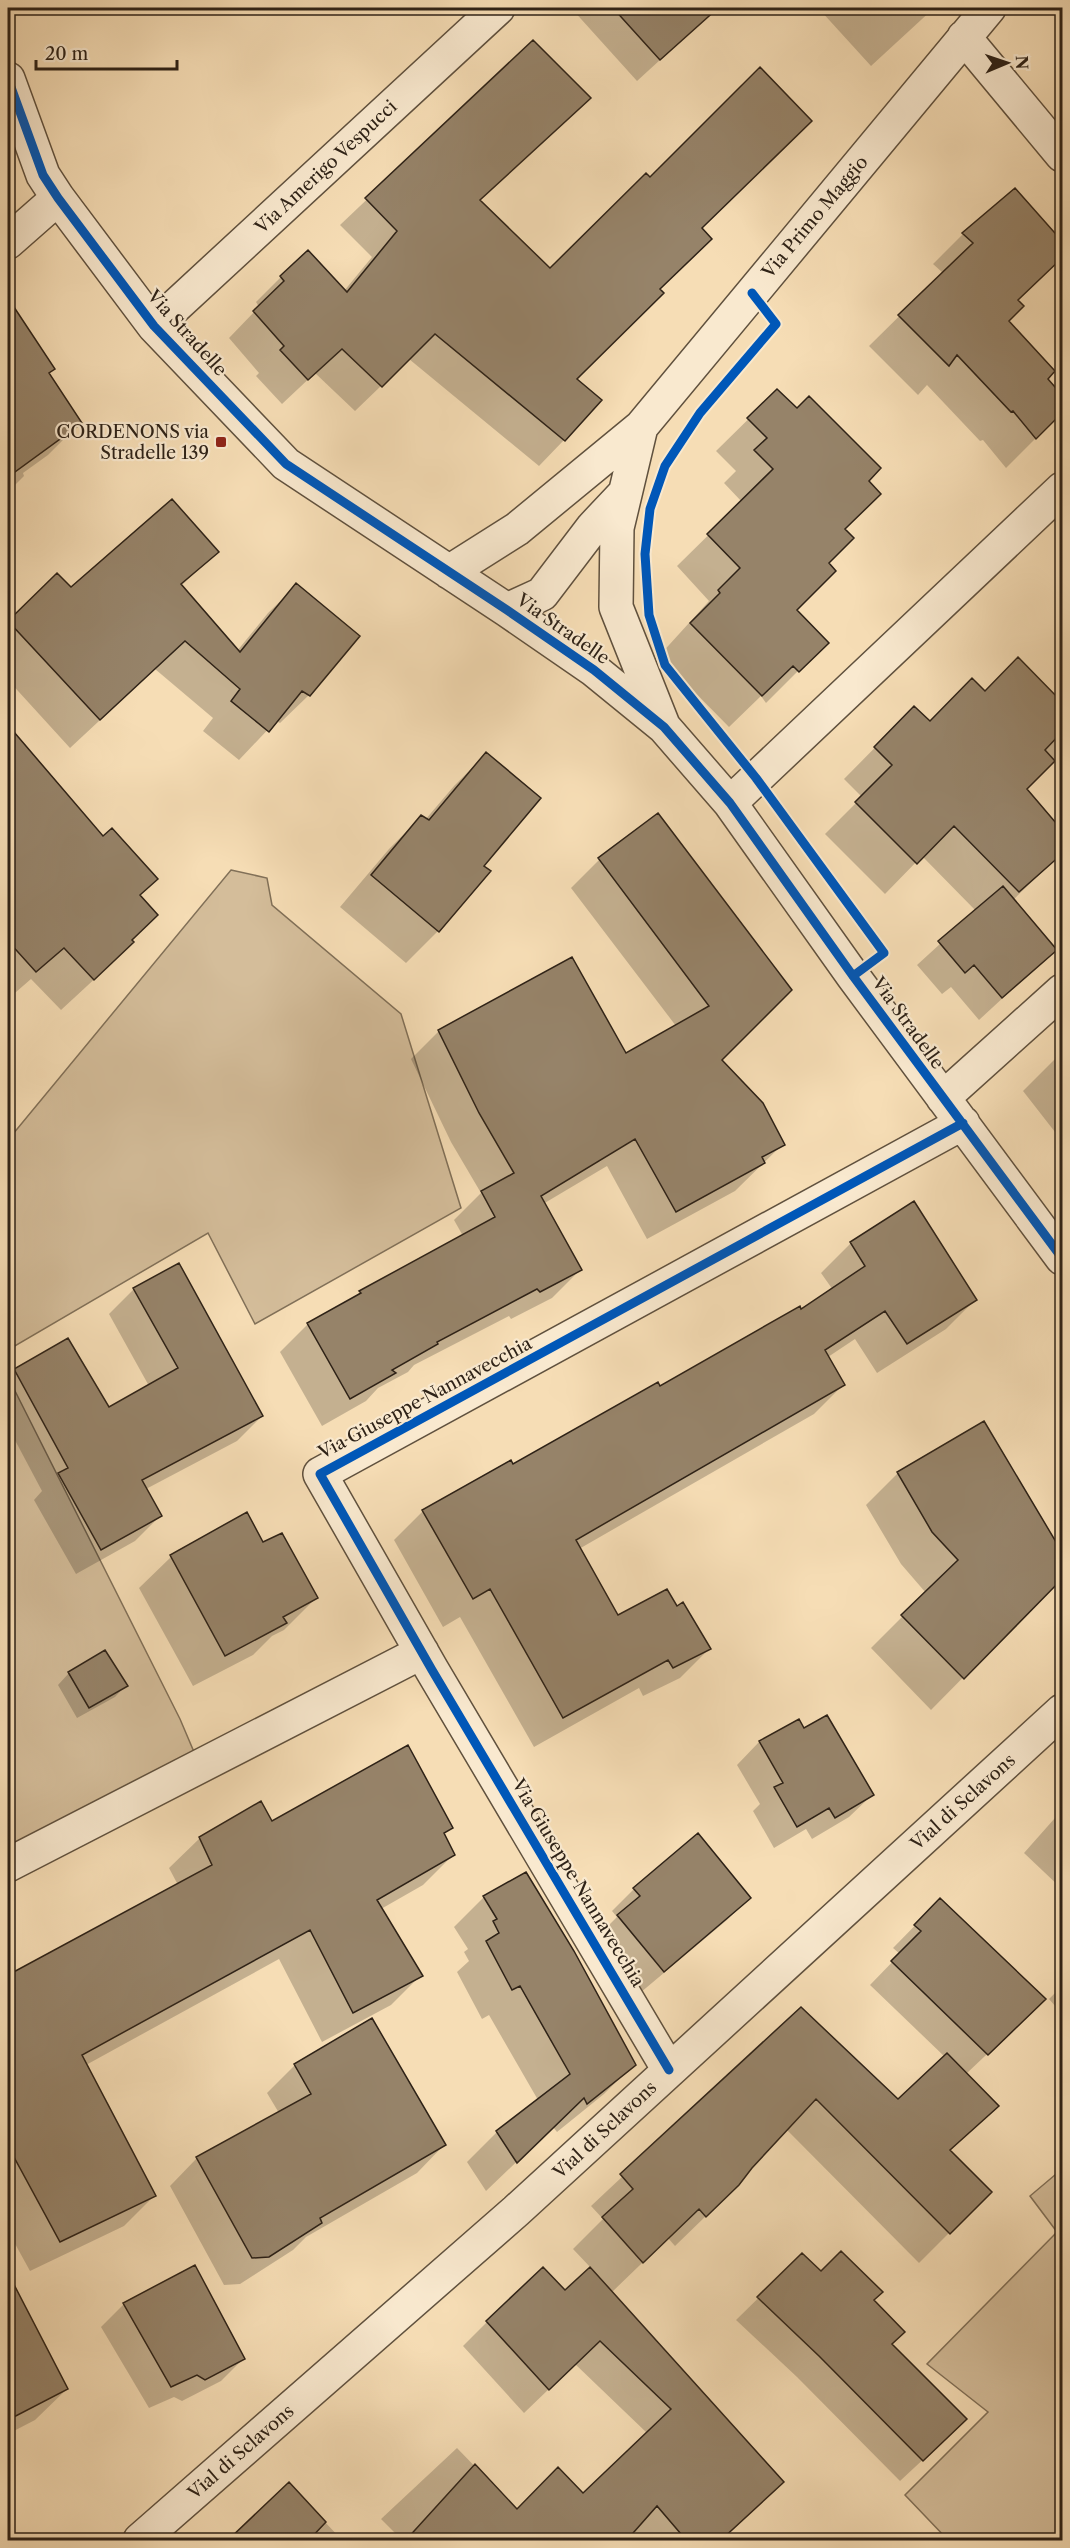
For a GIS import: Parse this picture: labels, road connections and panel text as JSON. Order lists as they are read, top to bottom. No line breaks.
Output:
{"streets":{"street":["Via Amerigo Vespucci","Via Primo Maggio","Via Stradelle","Via Giuseppe Nannavecchia","Vial di Sclavons"]},"crossings":[["Via Amerigo Vespucci","Via Stradelle"],["Via Primo Maggio","Via Stradelle"],["Via Stradelle","Via Giuseppe Nannavecchia"],["Via Giuseppe Nannavecchia","Vial di Sclavons"]],"places":{"transit":["CORDENONS via Stradelle 139"]},"scale_bar":"20 m","north":"right"}
